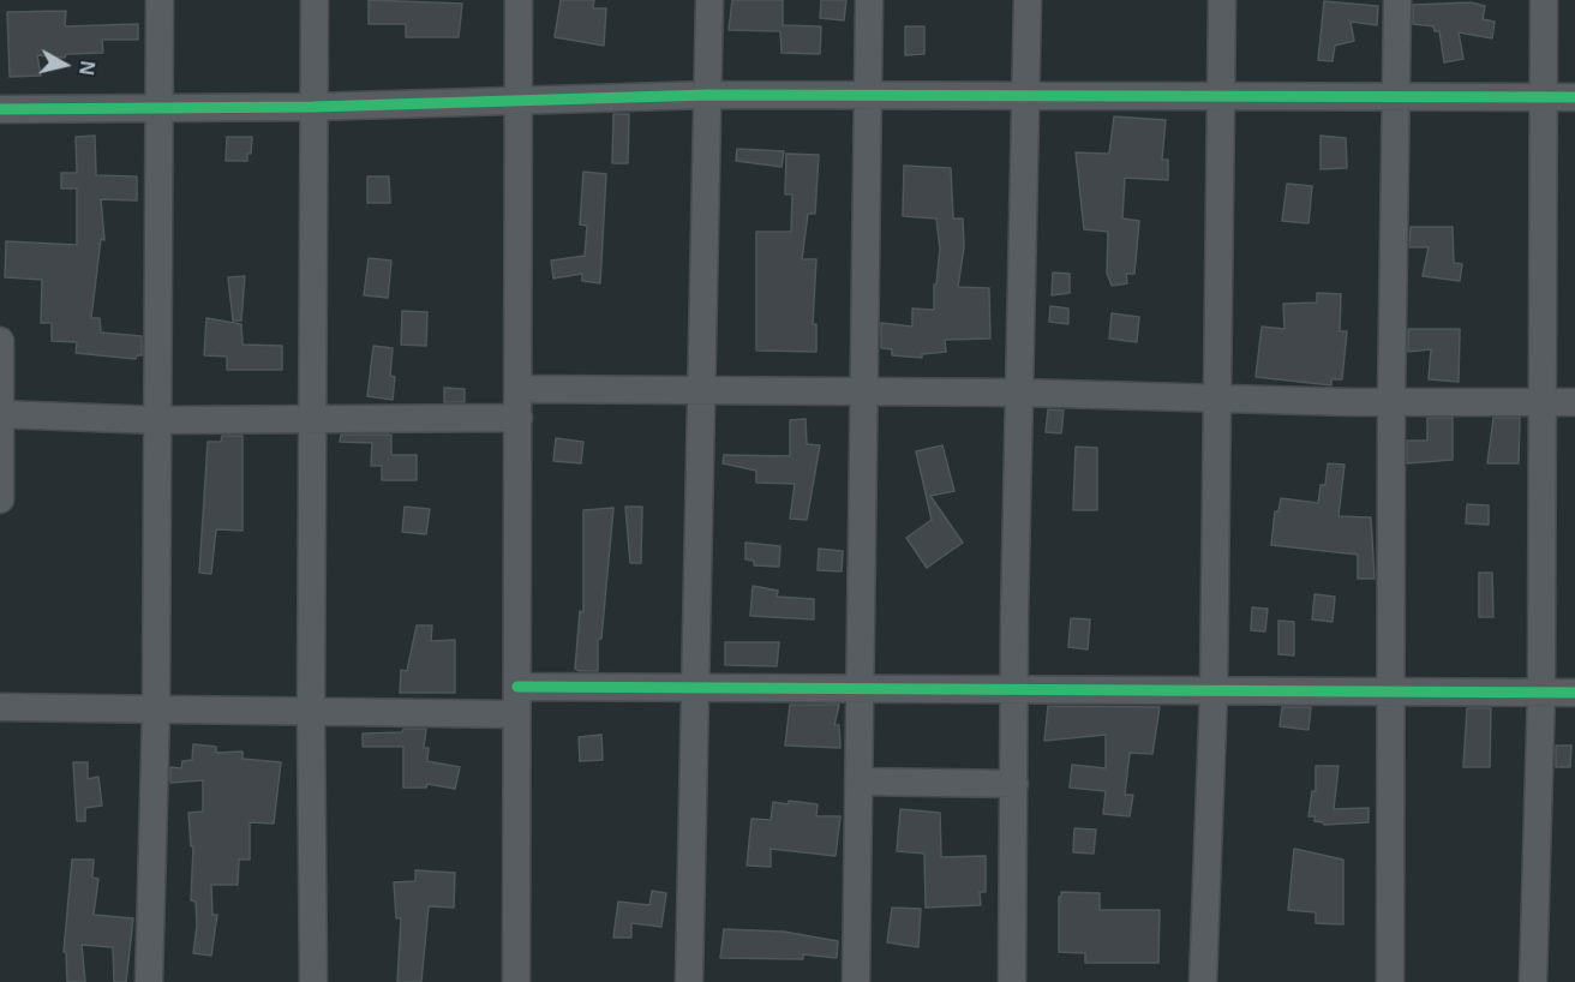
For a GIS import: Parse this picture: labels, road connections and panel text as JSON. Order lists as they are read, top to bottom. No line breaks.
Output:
{"north":"right"}
